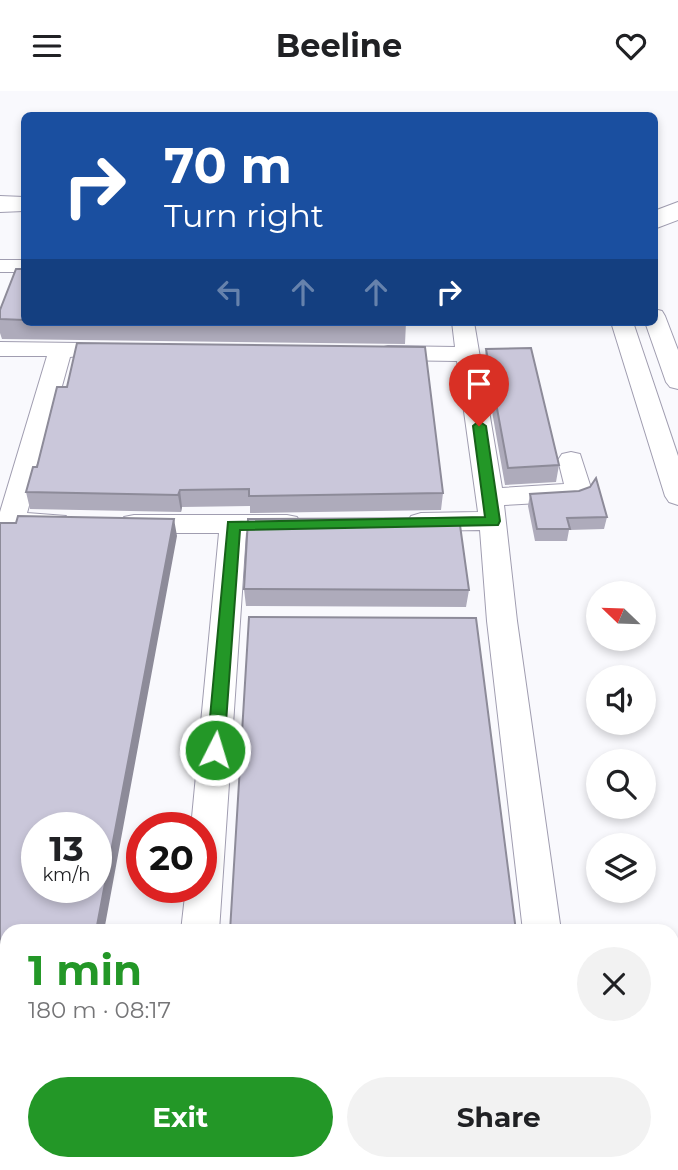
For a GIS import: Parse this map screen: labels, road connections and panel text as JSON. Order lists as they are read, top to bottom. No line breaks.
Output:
{"north":"top left","page":{"header":"Beeline","turn":["70 m","Turn right"],"speed":"13 km/h","limit":"20","heading":["1 min","180 m · 08:17"],"buttons":["Exit","Share"]}}
